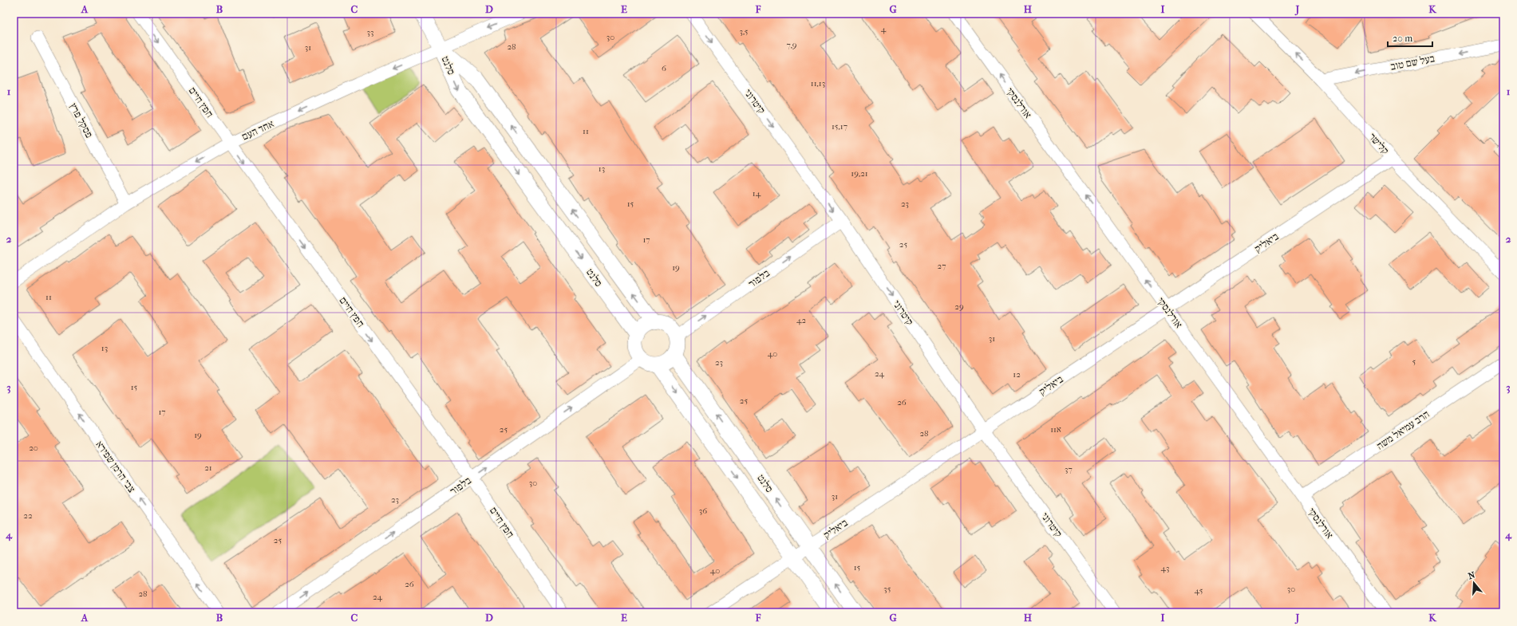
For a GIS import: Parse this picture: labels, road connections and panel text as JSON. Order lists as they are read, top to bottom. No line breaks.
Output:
{"streets":{"street":["בעל שם טוב","סלנט","קיטרוני","חפץ חיים","אורלנסקי","פסקל פרץ","אחד העם","קלישר","ביאליק","בלפור","הרב עמיאל משה","צבי הרמן שפירא"]},"crossings":[["בעל שם טוב","קלישר"],["סלנט","אחד העם"],["סלנט","ביאליק"],["סלנט","בלפור"],["קיטרוני","ביאליק"],["קיטרוני","בלפור"],["חפץ חיים","אחד העם"],["חפץ חיים","בלפור"],["אורלנסקי","ביאליק"],["אורלנסקי","הרב עמיאל משה"],["פסקל פרץ","אחד העם"],["קלישר","ביאליק"]],"one_way":["בעל שם טוב","קיטרוני","חפץ חיים","אורלנסקי","אחד העם","בלפור","צבי הרמן שפירא"],"house_numbers":["4","3,5","33","30","7,9","28","31","6","11,13","15,17","11","13","19,21","14","15","23","17","25","27","19","11","29","42","31","13","40","5","23","24","12","15","25","26","17","25","11א","28","19","20","21","37","30","31","23","36","22","25","15","43","40","26","35","30","45","28","24"],"scale_bar":"20 m","north":"top","grid":{"columns":["A","B","C","D","E","F","G","H","I","J","K"],"rows":["1","2","3","4"]}}
